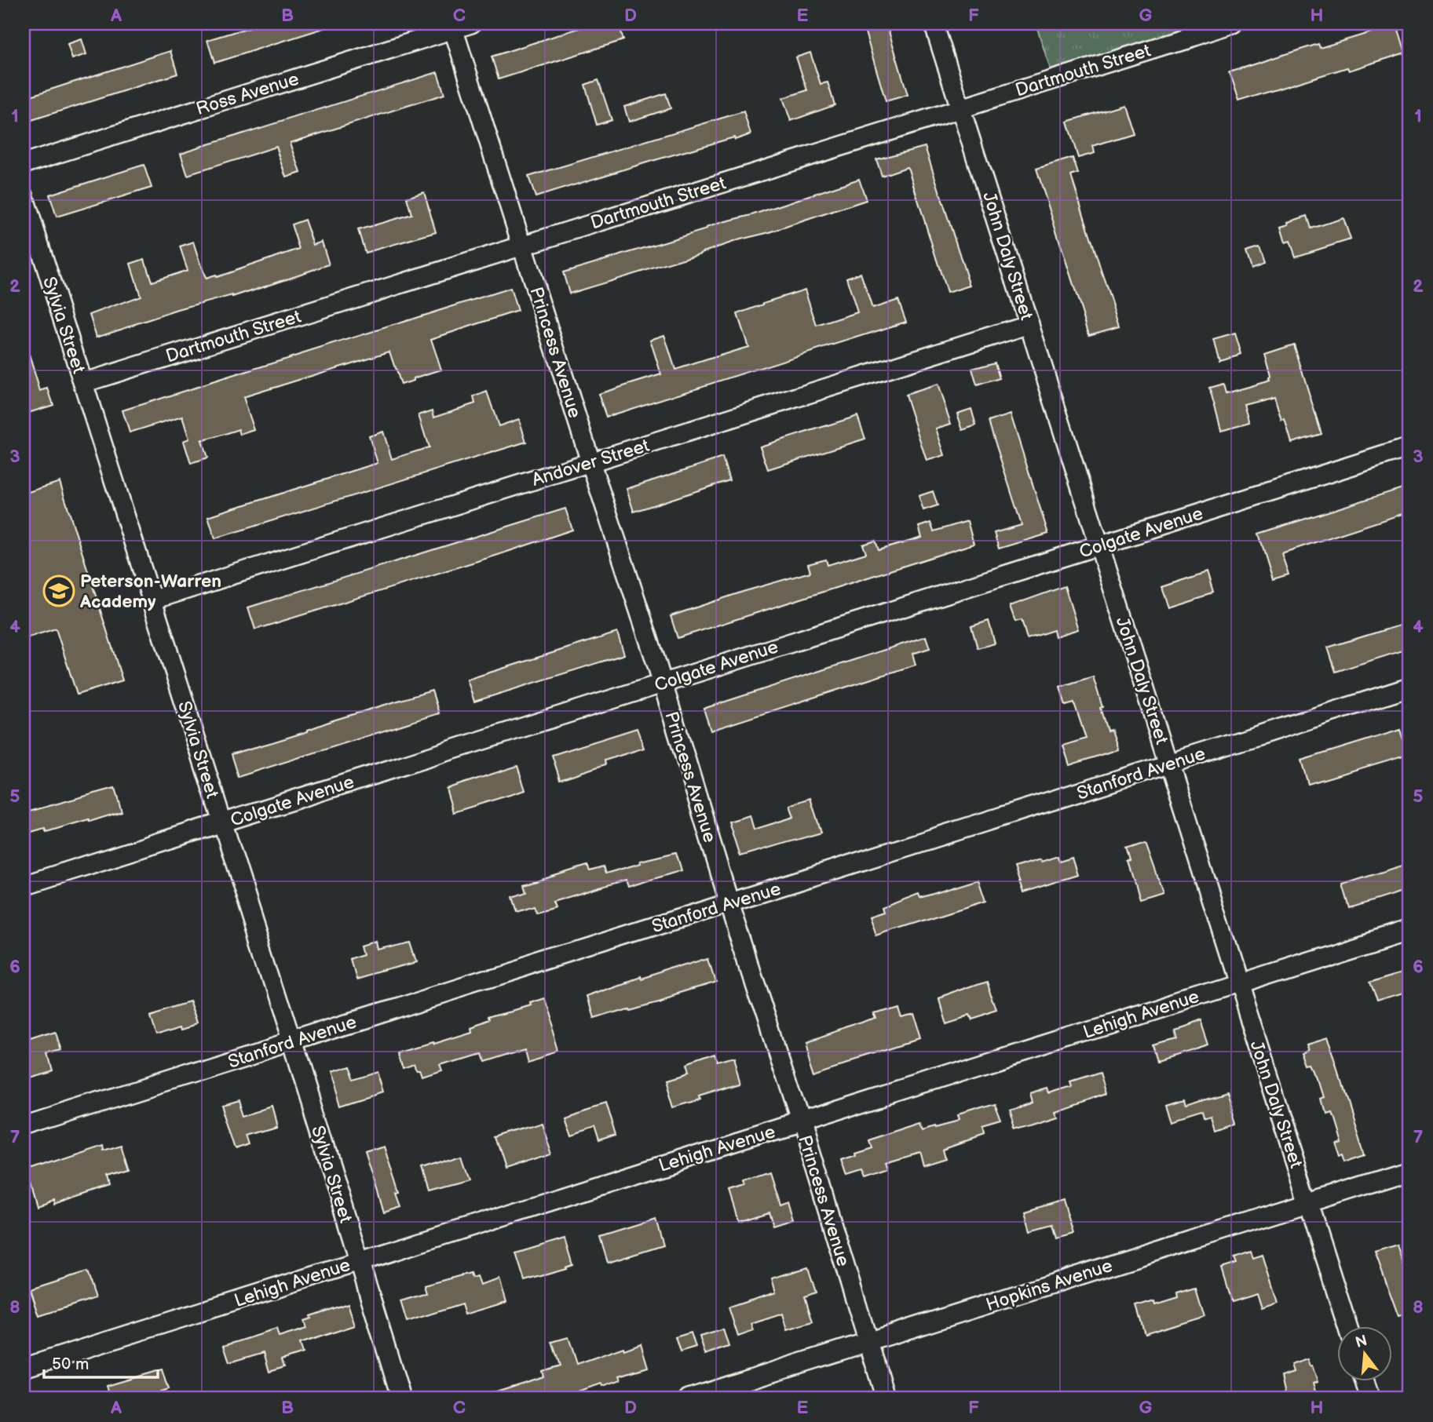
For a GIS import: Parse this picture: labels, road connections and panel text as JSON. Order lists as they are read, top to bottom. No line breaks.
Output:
{"streets":{"street":["Dartmouth Street","Ross Avenue","John Daly Street","Sylvia Street","Princess Avenue","Andover Street","Colgate Avenue","Stanford Avenue","Lehigh Avenue","Hopkins Avenue"]},"crossings":[["Dartmouth Street","John Daly Street"],["Dartmouth Street","Sylvia Street"],["Dartmouth Street","Princess Avenue"],["Ross Avenue","Princess Avenue"],["John Daly Street","Andover Street"],["John Daly Street","Colgate Avenue"],["John Daly Street","Stanford Avenue"],["John Daly Street","Lehigh Avenue"],["John Daly Street","Hopkins Avenue"],["Sylvia Street","Andover Street"],["Sylvia Street","Colgate Avenue"],["Sylvia Street","Stanford Avenue"],["Sylvia Street","Lehigh Avenue"],["Princess Avenue","Andover Street"],["Princess Avenue","Colgate Avenue"],["Princess Avenue","Stanford Avenue"],["Princess Avenue","Lehigh Avenue"],["Princess Avenue","Hopkins Avenue"]],"places":{"school or university":["Peterson-Warren Academy"]},"scale_bar":"50 m","north":"top","grid":{"columns":["A","B","C","D","E","F","G","H"],"rows":["1","2","3","4","5","6","7","8"]}}
